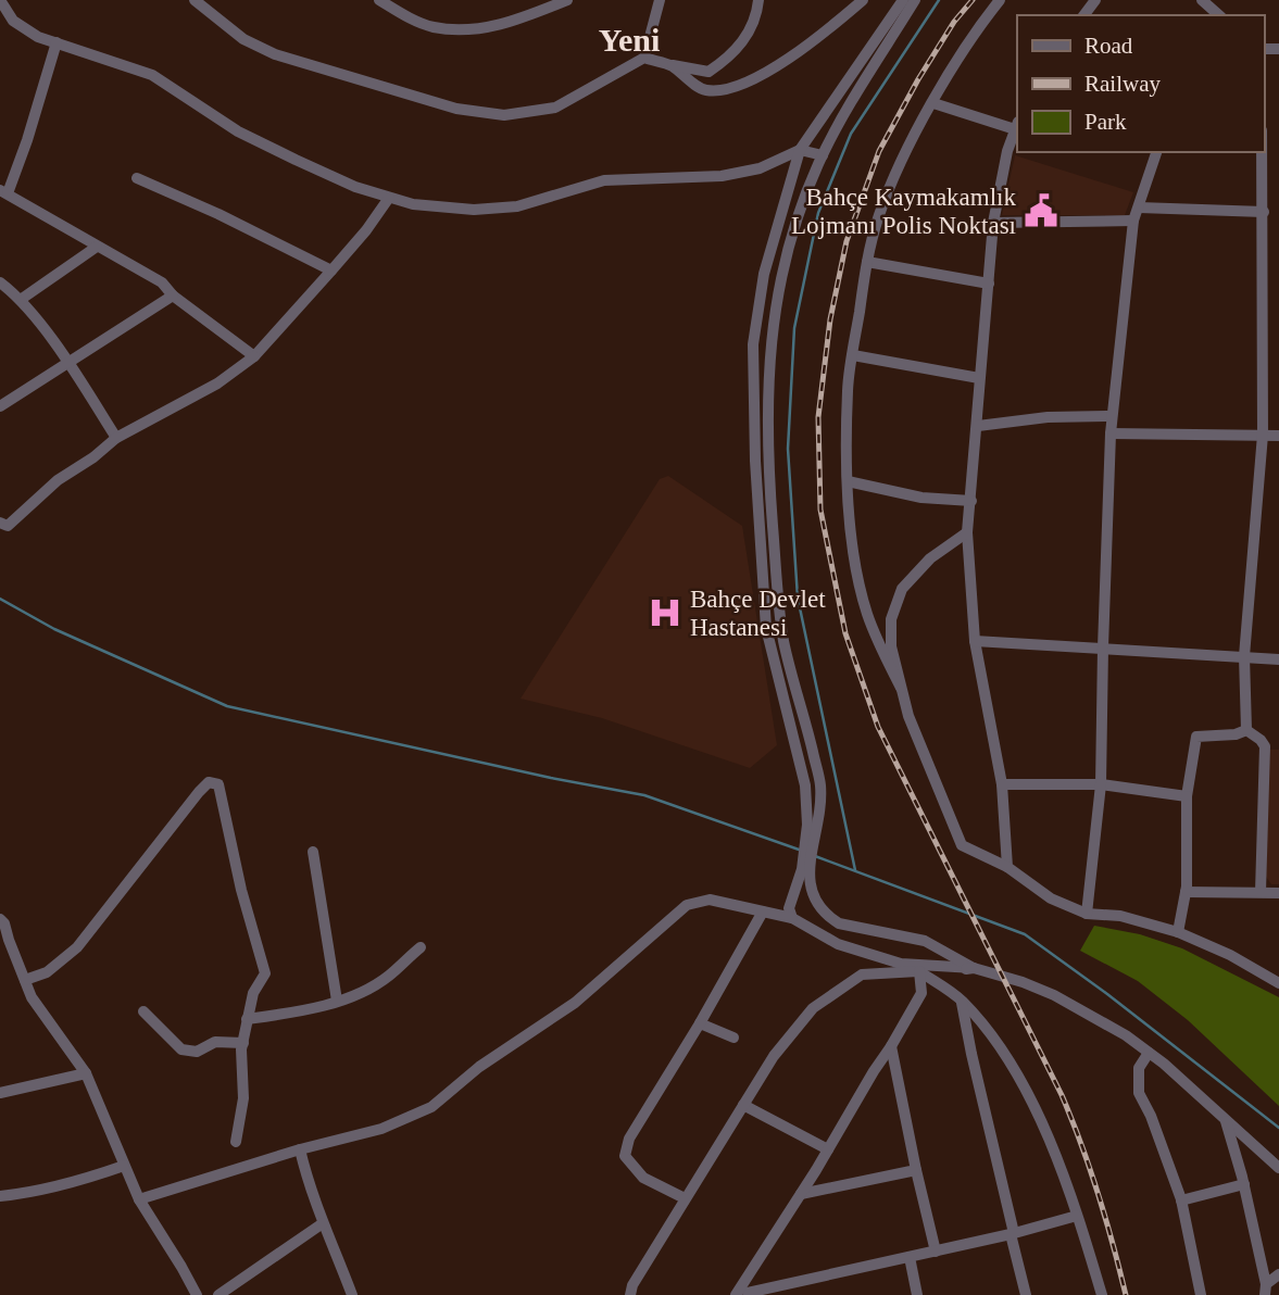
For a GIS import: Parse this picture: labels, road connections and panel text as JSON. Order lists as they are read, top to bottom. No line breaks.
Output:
{"districts":["Yeni"],"places":{"public building":["Bahçe Kaymakamlık Lojmanı Polis Noktası"],"hospital":["Bahçe Devlet Hastanesi"]},"legend":["Road","Railway","Park"]}
